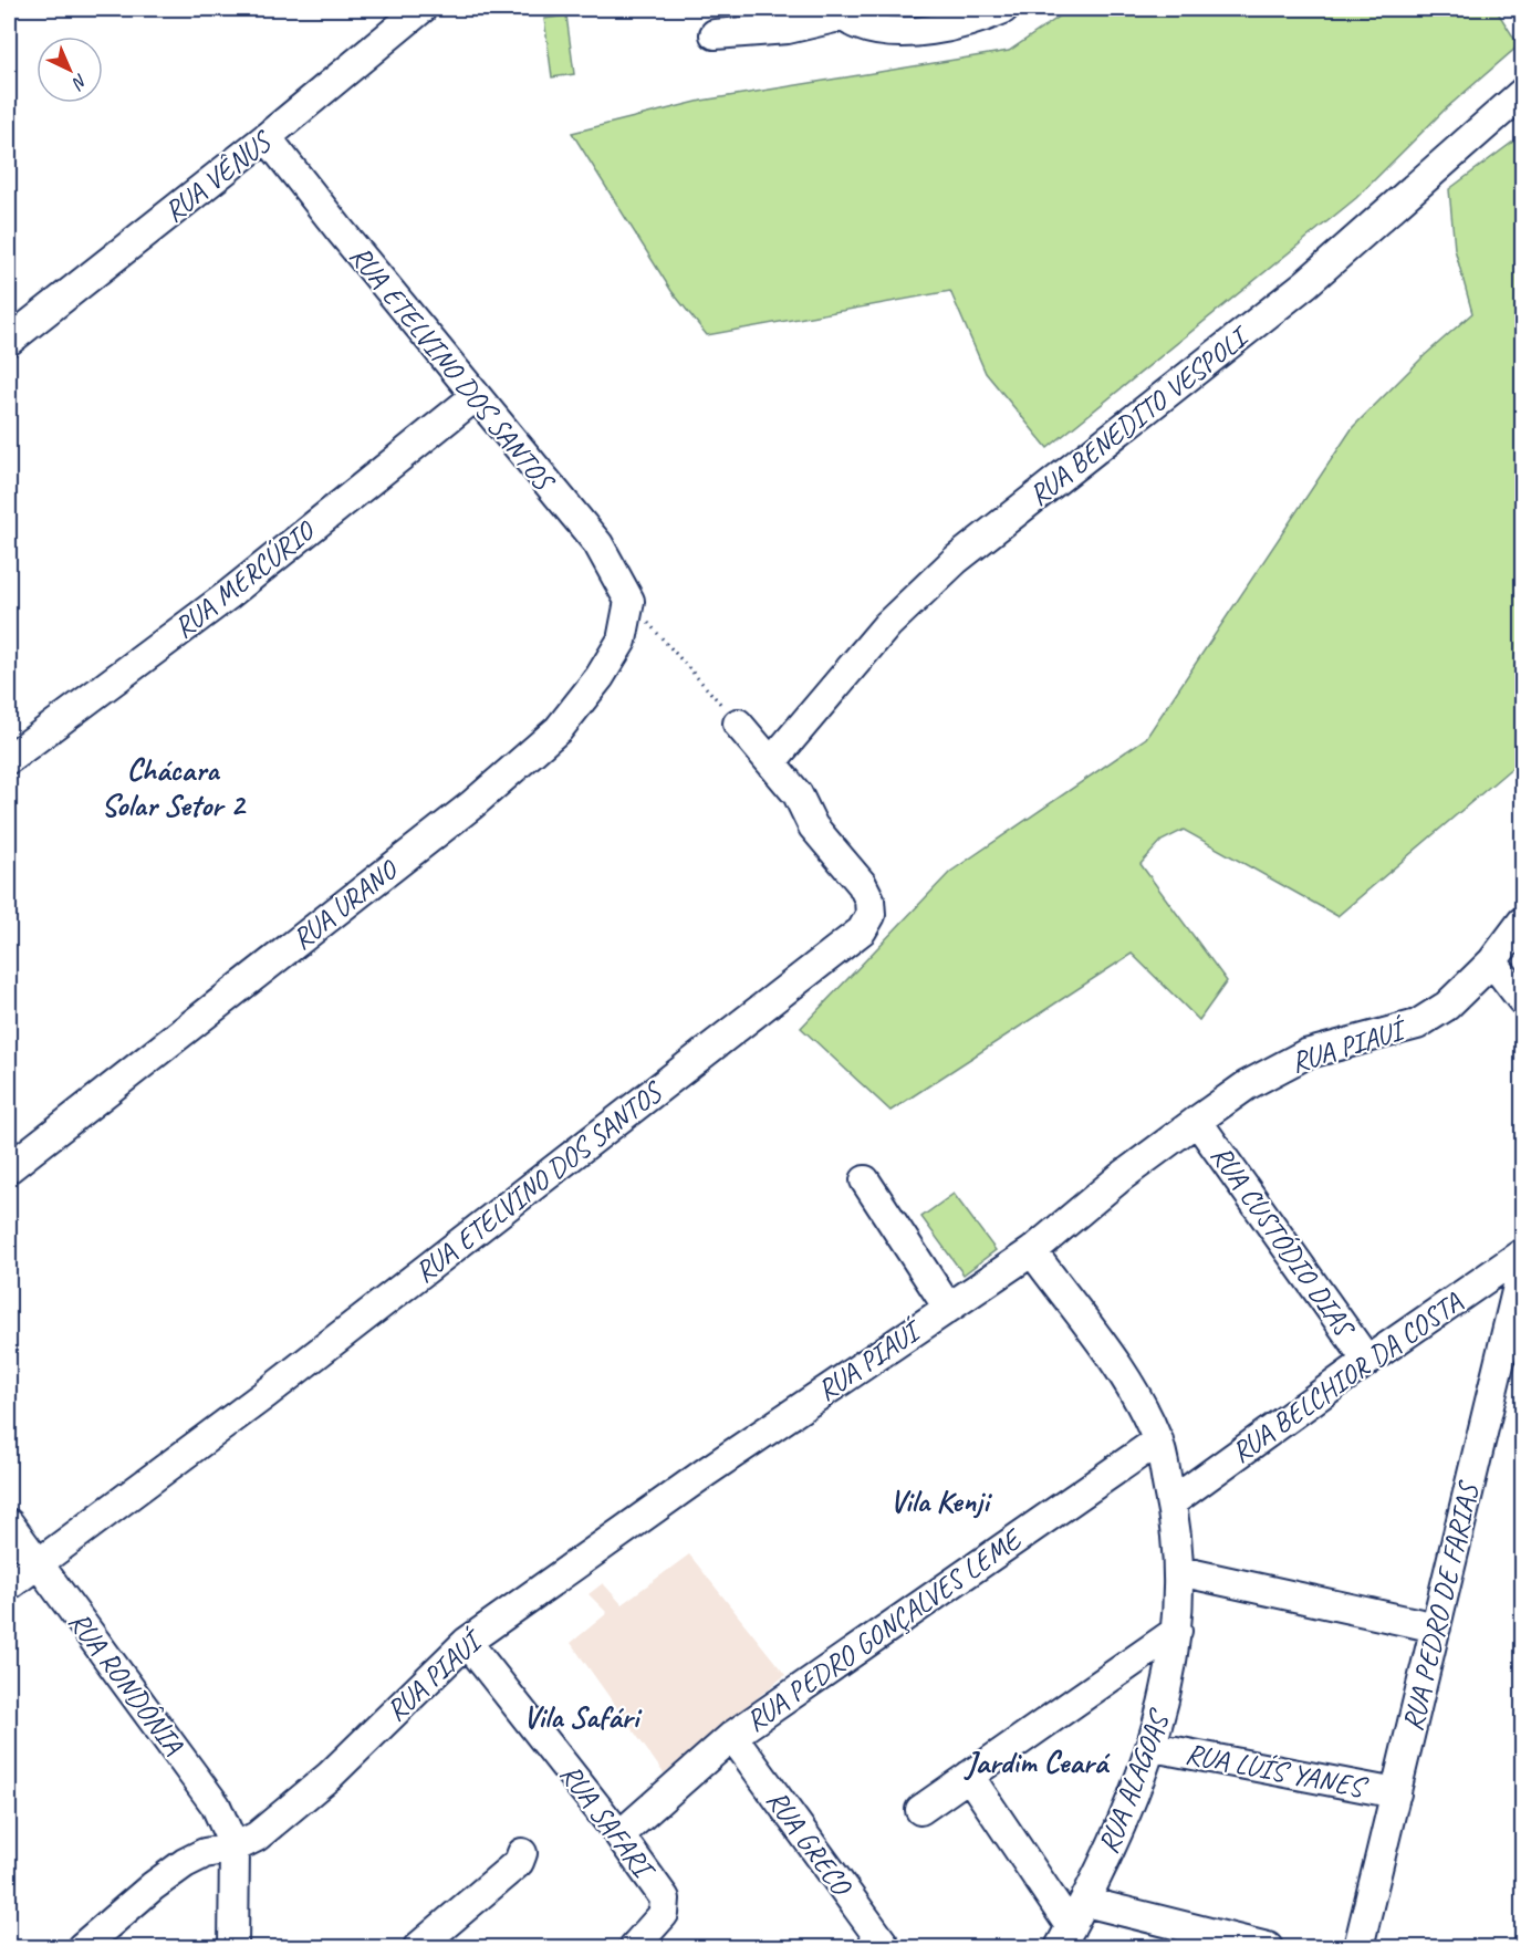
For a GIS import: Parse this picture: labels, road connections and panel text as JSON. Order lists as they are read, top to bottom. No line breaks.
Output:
{"streets":{"street":["RUA VÊNUS","RUA ETELVINO DOS SANTOS","RUA BENEDITO VESPOLI","RUA MERCÚRIO","RUA URANO","RUA PIAUÍ","RUA CUSTÓDIO DIAS","RUA BELCHIOR DA COSTA","RUA PEDRO DE FARIAS","RUA PEDRO GONÇALVES LEME","RUA RONDÔNIA","RUA LUÍS YANES","RUA ALAGOAS","RUA SAFARI","RUA GRECO"]},"crossings":[["RUA VÊNUS","RUA ETELVINO DOS SANTOS"],["RUA ETELVINO DOS SANTOS","RUA BENEDITO VESPOLI"],["RUA ETELVINO DOS SANTOS","RUA MERCÚRIO"],["RUA ETELVINO DOS SANTOS","RUA URANO"],["RUA ETELVINO DOS SANTOS","RUA RONDÔNIA"],["RUA PIAUÍ","RUA CUSTÓDIO DIAS"],["RUA PIAUÍ","RUA RONDÔNIA"],["RUA PIAUÍ","RUA ALAGOAS"],["RUA PIAUÍ","RUA SAFARI"],["RUA CUSTÓDIO DIAS","RUA BELCHIOR DA COSTA"],["RUA BELCHIOR DA COSTA","RUA ALAGOAS"],["RUA PEDRO DE FARIAS","RUA LUÍS YANES"],["RUA PEDRO GONÇALVES LEME","RUA ALAGOAS"],["RUA PEDRO GONÇALVES LEME","RUA SAFARI"],["RUA PEDRO GONÇALVES LEME","RUA GRECO"],["RUA LUÍS YANES","RUA ALAGOAS"]],"districts":["Chácara Solar Setor 2","Vila Kenji","Vila Safári","Jardim Ceará"],"north":"bottom right"}
